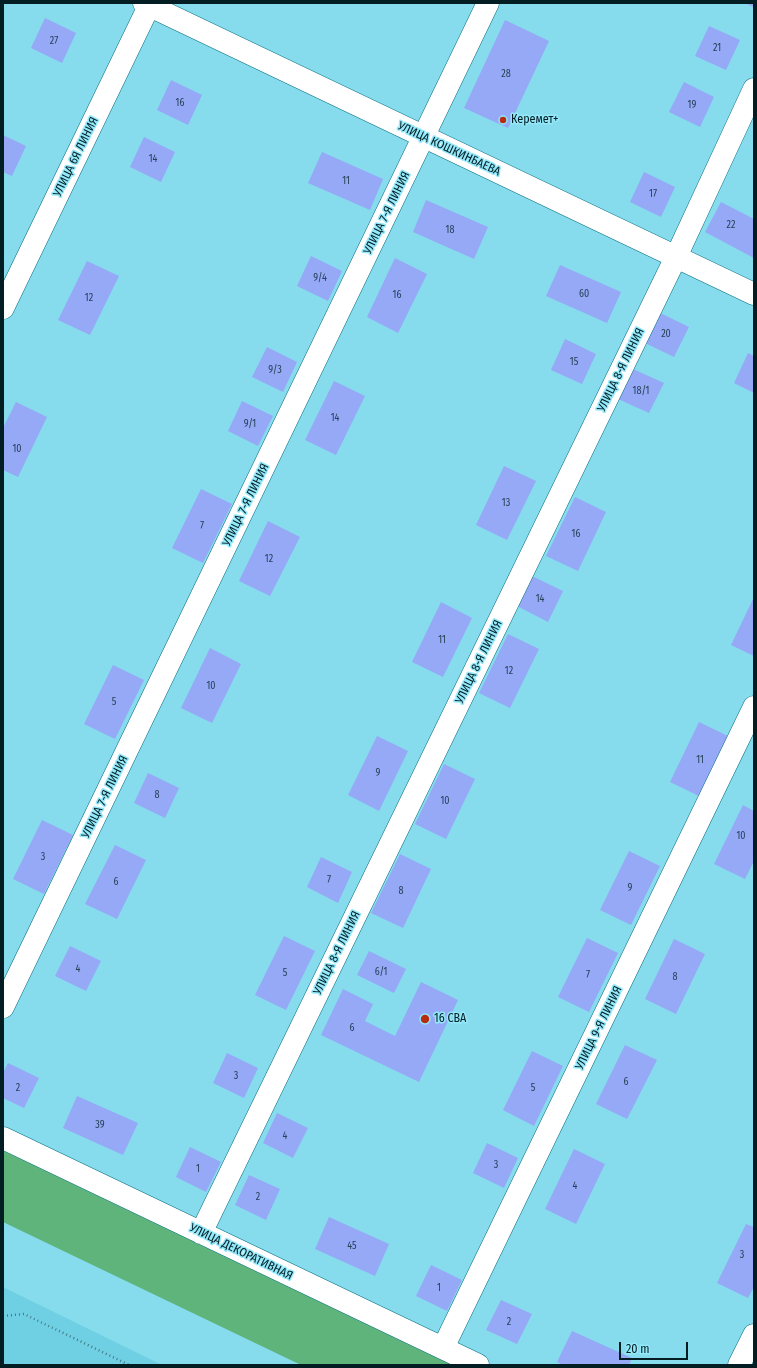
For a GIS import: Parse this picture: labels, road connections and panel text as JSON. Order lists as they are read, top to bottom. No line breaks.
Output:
{"streets":{"street":["УЛИЦА КОШКИНБАЕВА","УЛИЦА 6Я ЛИНИЯ","УЛИЦА 7-Я ЛИНИЯ","УЛИЦА 8-Я ЛИНИЯ","УЛИЦА 9-Я ЛИНИЯ","УЛИЦА ДЕКОРАТИВНАЯ"]},"crossings":[["УЛИЦА КОШКИНБАЕВА","УЛИЦА 6Я ЛИНИЯ"],["УЛИЦА КОШКИНБАЕВА","УЛИЦА 7-Я ЛИНИЯ"],["УЛИЦА КОШКИНБАЕВА","УЛИЦА 8-Я ЛИНИЯ"],["УЛИЦА 8-Я ЛИНИЯ","УЛИЦА ДЕКОРАТИВНАЯ"],["УЛИЦА 9-Я ЛИНИЯ","УЛИЦА ДЕКОРАТИВНАЯ"]],"places":["Керемет+","16 СВА"],"house_numbers":["27","21","28","16","19","14","11","17","22","18","9/4","60","16","12","20","15","9/3","18/1","14","9/1","10","13","7","16","12","14","11","12","10","5","11","9","8","10","10","3","7","6","9","8","4","6/1","5","7","8","6","3","6","2","5","39","4","3","1","4","2","45","3","1","2"],"scale_bar":"20 m"}
